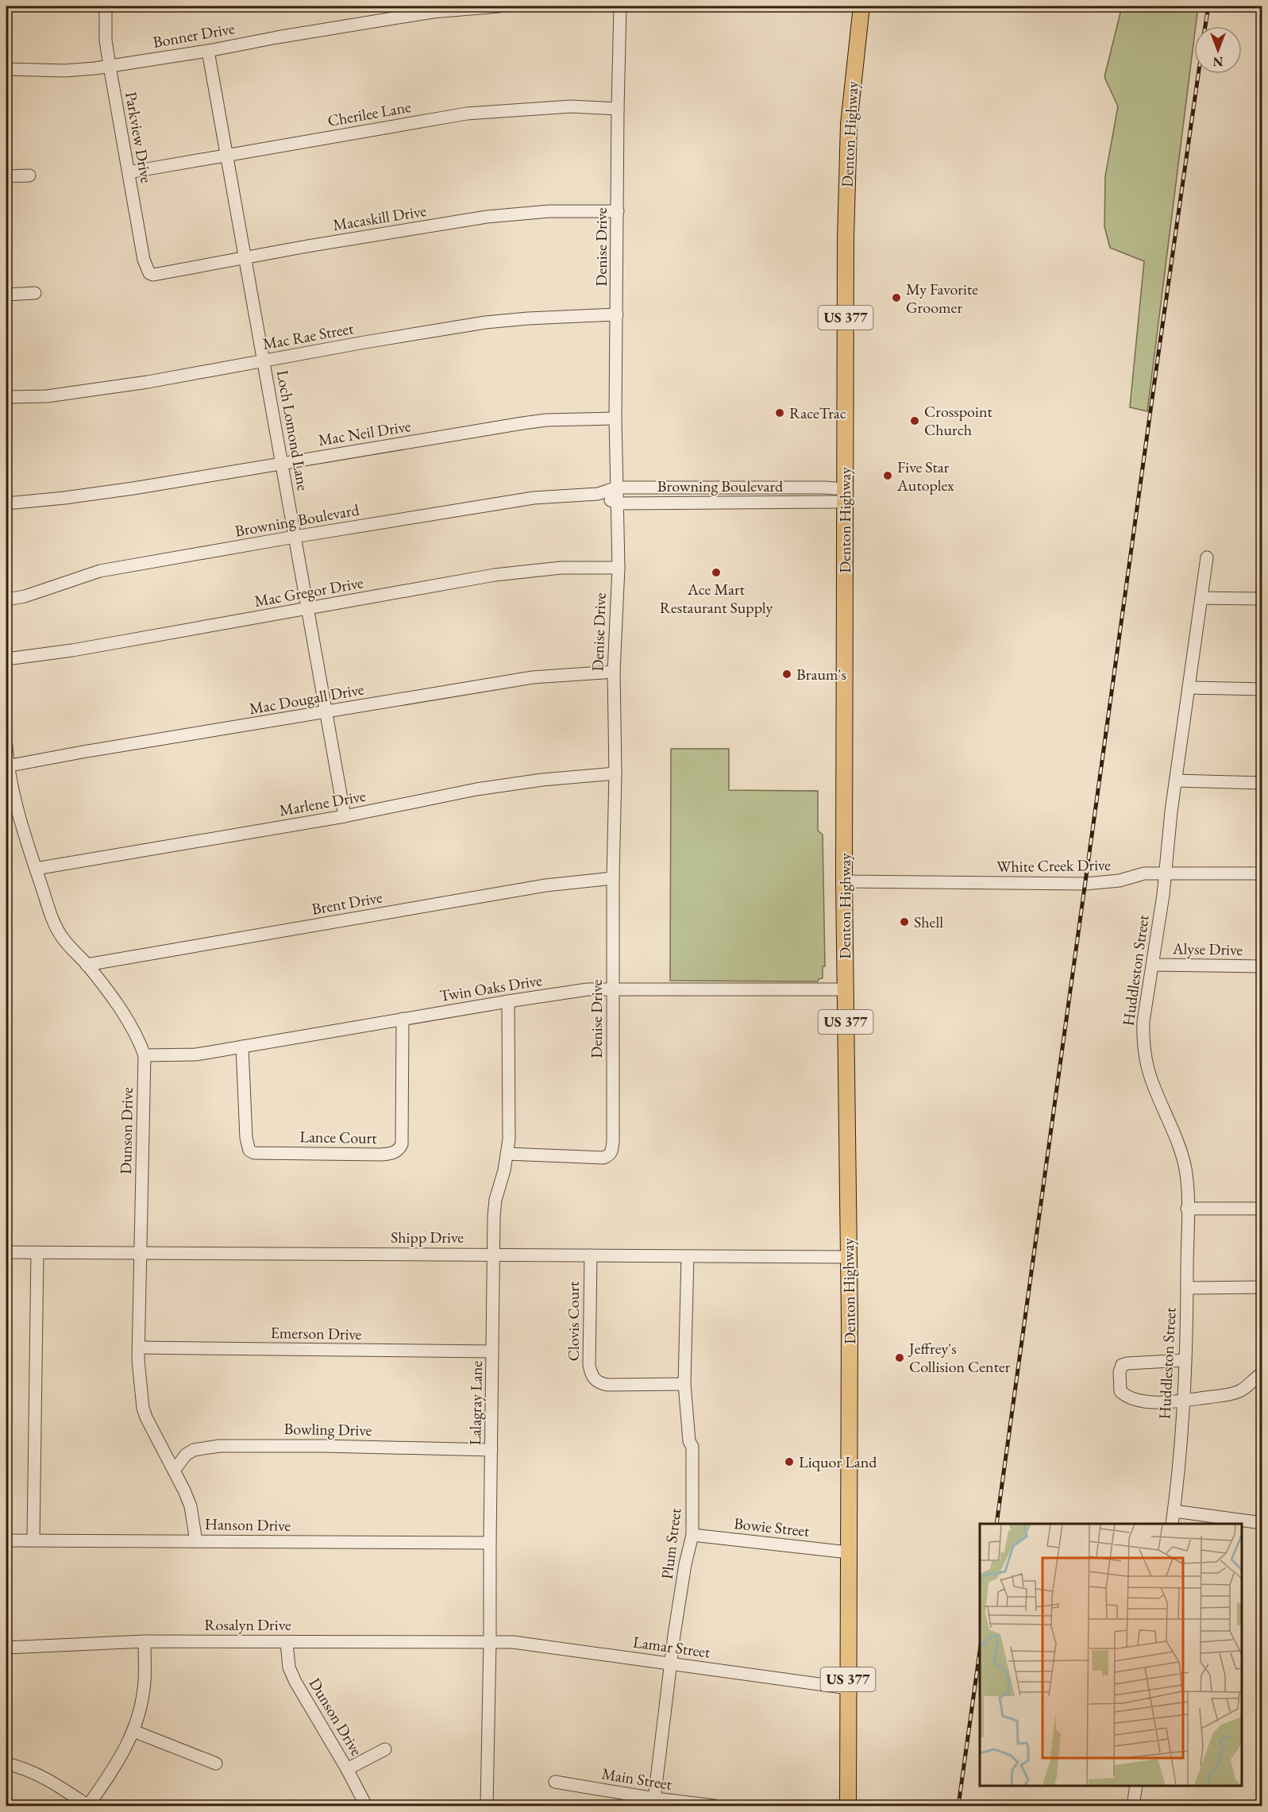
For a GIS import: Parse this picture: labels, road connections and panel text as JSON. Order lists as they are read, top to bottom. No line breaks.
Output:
{"streets":{"main road":["Denton Highway","US 377"],"street":["Bonner Drive","Cherilee Lane","Parkview Drive","Macaskill Drive","Denise Drive","Mac Rae Street","Loch Lomond Lane","Mac Neil Drive","Browning Boulevard","Mac Gregor Drive","Mac Dougall Drive","Marlene Drive","White Creek Drive","Brent Drive","Alyse Drive","Huddleston Street","Twin Oaks Drive","Dunson Drive","Lance Court","Shipp Drive","Clovis Court","Emerson Drive","Lalagray Lane","Bowling Drive","Hanson Drive","Bowie Street","Plum Street","Rosalyn Drive","Lamar Street","Main Street"]},"crossings":[["Bonner Drive","Parkview Drive"],["Bonner Drive","Loch Lomond Lane"],["Cherilee Lane","Parkview Drive"],["Cherilee Lane","Denise Drive"],["Cherilee Lane","Loch Lomond Lane"],["Denton Highway","Browning Boulevard"],["Denton Highway","White Creek Drive"],["Denton Highway","Twin Oaks Drive"],["Denton Highway","Shipp Drive"],["Denton Highway","Bowie Street"],["Denton Highway","Lamar Street"],["Parkview Drive","Macaskill Drive"],["Macaskill Drive","Denise Drive"],["Macaskill Drive","Loch Lomond Lane"],["Denise Drive","Mac Rae Street"],["Denise Drive","Mac Neil Drive"],["Denise Drive","Browning Boulevard"],["Denise Drive","Mac Gregor Drive"],["Denise Drive","Mac Dougall Drive"],["Denise Drive","Marlene Drive"],["Denise Drive","Brent Drive"],["Denise Drive","Twin Oaks Drive"],["Denise Drive","Lalagray Lane"],["Mac Rae Street","Loch Lomond Lane"],["Loch Lomond Lane","Mac Neil Drive"],["Loch Lomond Lane","Browning Boulevard"],["Loch Lomond Lane","Mac Gregor Drive"],["Loch Lomond Lane","Mac Dougall Drive"],["Loch Lomond Lane","Marlene Drive"],["Mac Dougall Drive","Dunson Drive"],["Marlene Drive","Dunson Drive"],["White Creek Drive","Huddleston Street"],["Brent Drive","Dunson Drive"],["Alyse Drive","Huddleston Street"],["Twin Oaks Drive","Dunson Drive"],["Twin Oaks Drive","Lance Court"],["Twin Oaks Drive","Lalagray Lane"],["Dunson Drive","Shipp Drive"],["Dunson Drive","Emerson Drive"],["Dunson Drive","Bowling Drive"],["Dunson Drive","Hanson Drive"],["Dunson Drive","Rosalyn Drive"],["Shipp Drive","Clovis Court"],["Shipp Drive","Lalagray Lane"],["Shipp Drive","Plum Street"],["Clovis Court","Plum Street"],["Emerson Drive","Lalagray Lane"],["Lalagray Lane","Bowling Drive"],["Lalagray Lane","Hanson Drive"],["Lalagray Lane","Rosalyn Drive"],["Lalagray Lane","Lamar Street"],["Bowie Street","Plum Street"],["Plum Street","Lamar Street"],["Plum Street","Main Street"],["Rosalyn Drive","Lamar Street"]],"places":["My Favorite Groomer","RaceTrac","Crosspoint Church","Five Star Autoplex","Ace Mart Restaurant Supply","Braum's","Shell","Jeffrey's Collision Center","Liquor Land"],"north":"bottom"}
